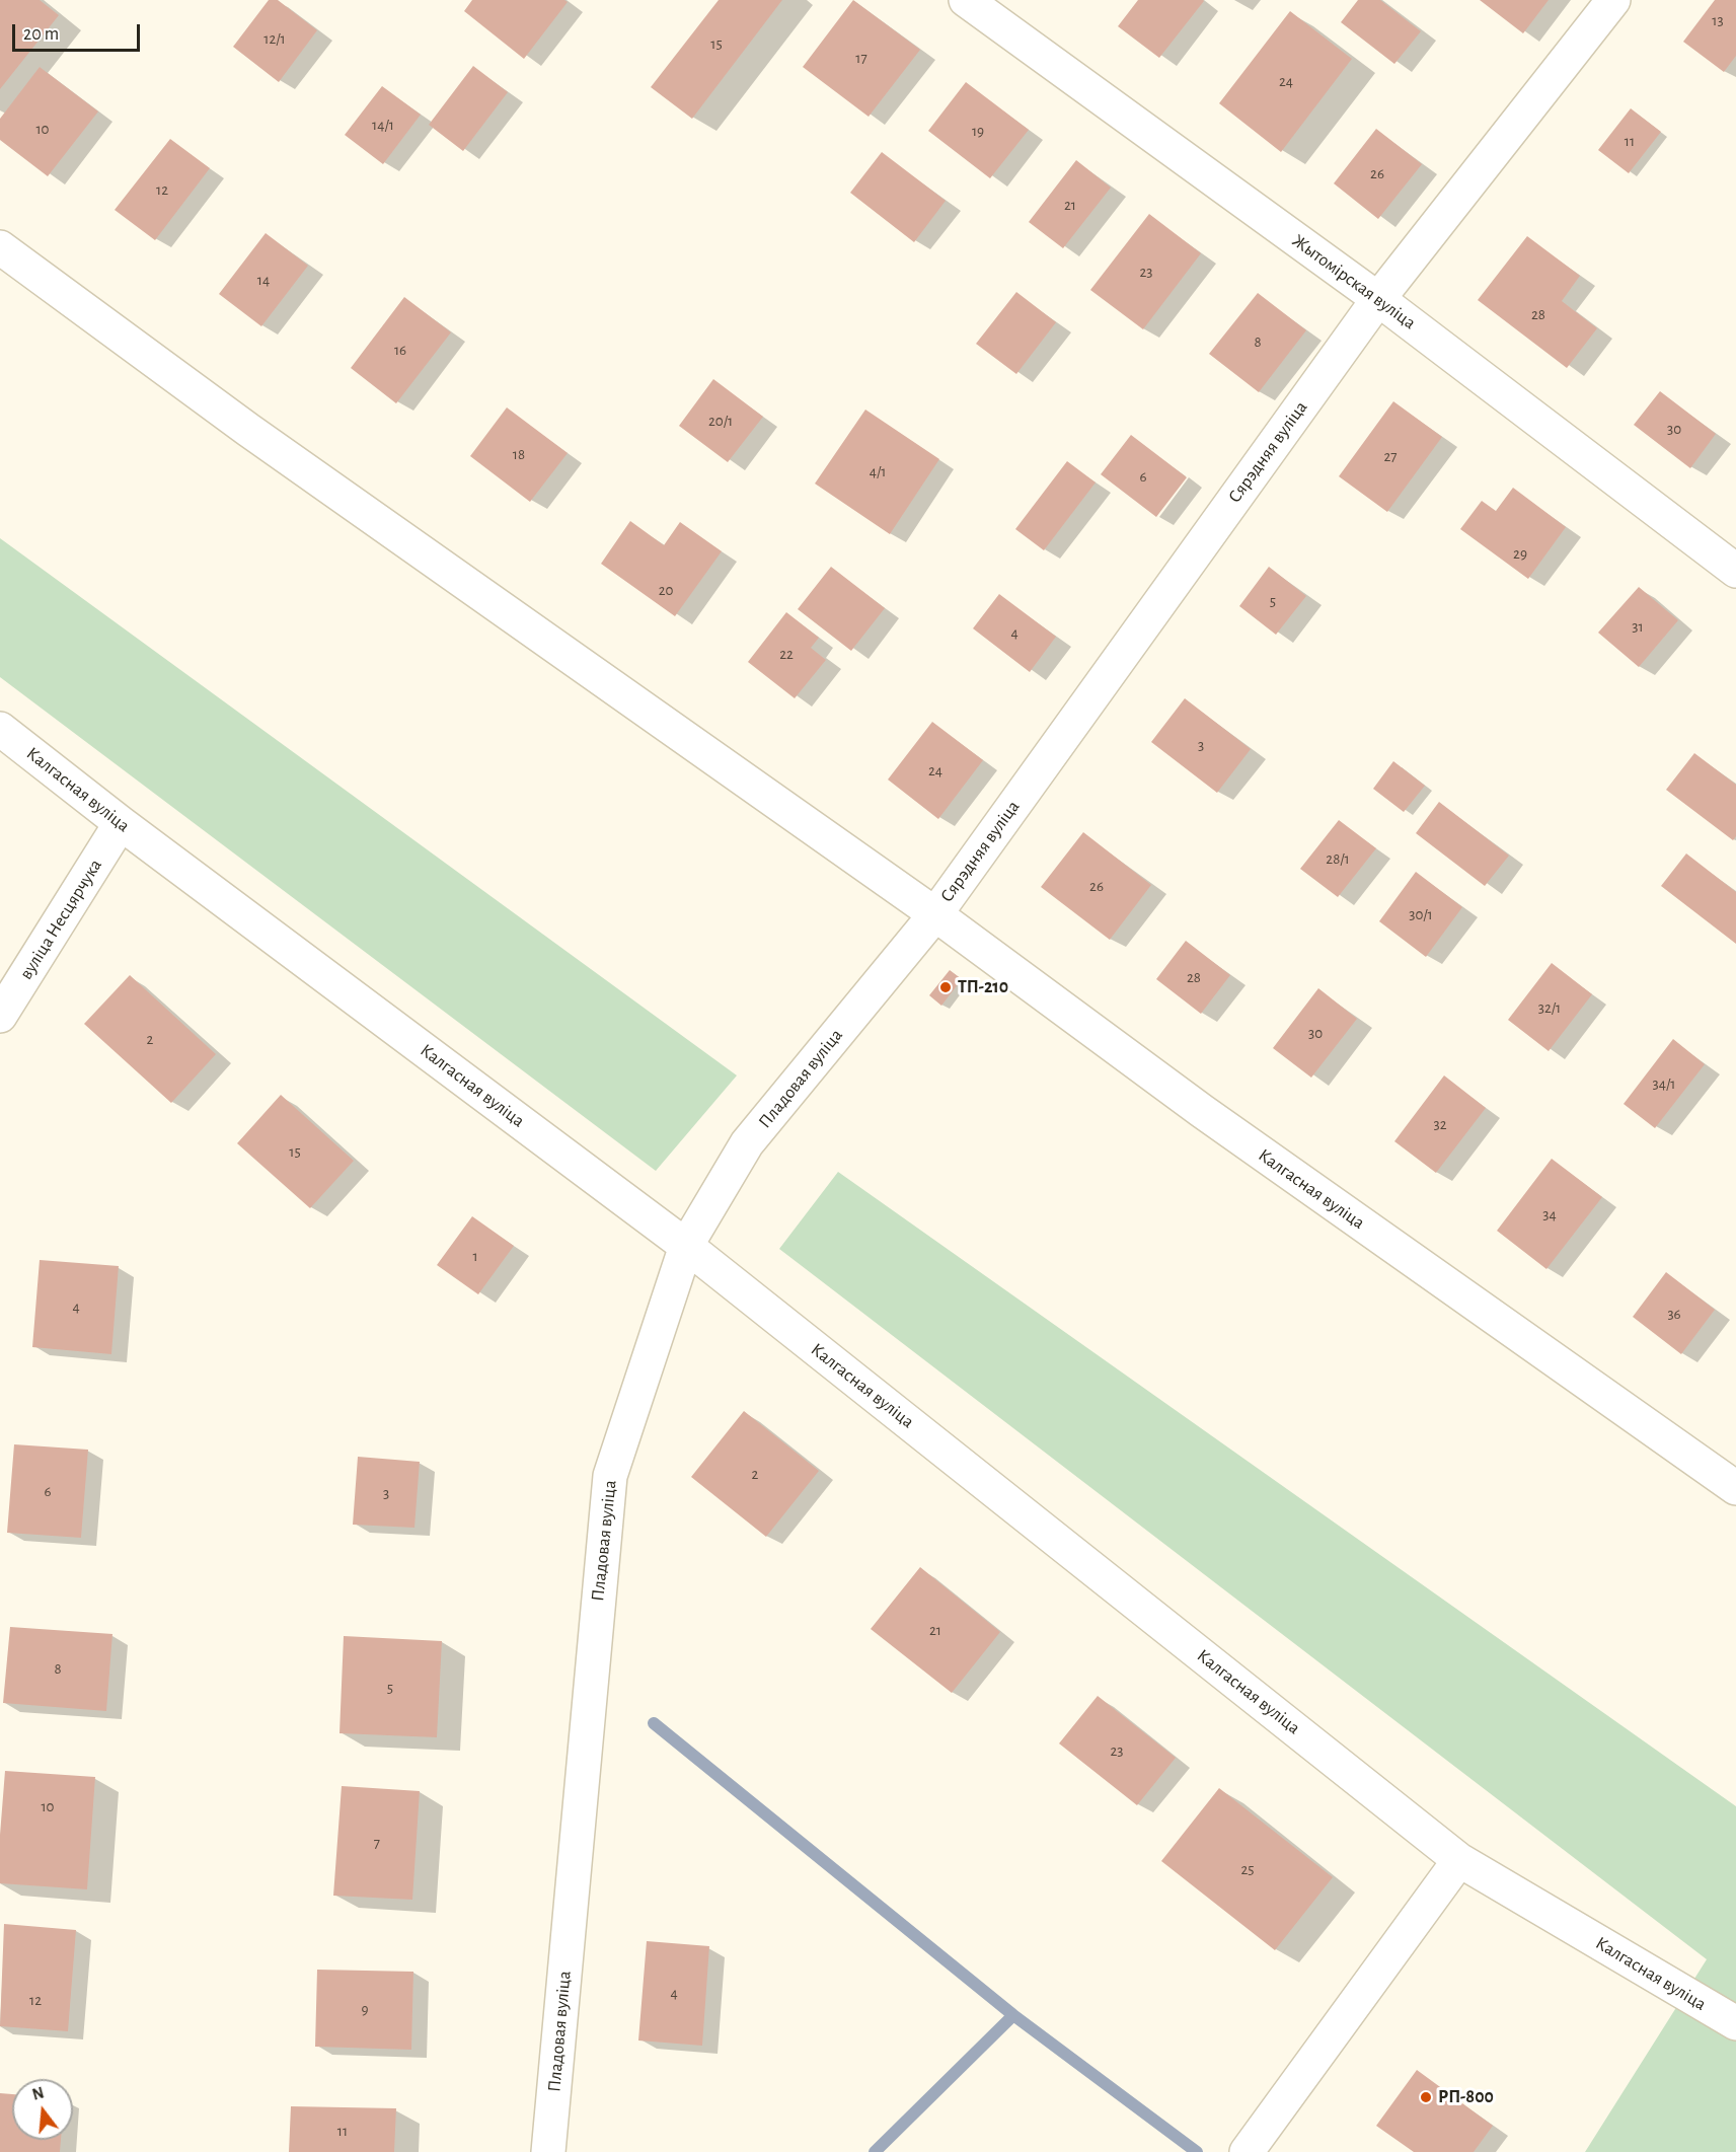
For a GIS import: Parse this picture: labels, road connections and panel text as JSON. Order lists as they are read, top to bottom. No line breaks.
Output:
{"streets":{"street":["Жытомірская вуліца","Сярэдняя вуліца","Калгасная вуліца","вуліца Несцярчука","Пладовая вуліца"]},"crossings":[["Жытомірская вуліца","Сярэдняя вуліца"],["Сярэдняя вуліца","Калгасная вуліца"],["Сярэдняя вуліца","Пладовая вуліца"],["Калгасная вуліца","вуліца Несцярчука"],["Калгасная вуліца","Пладовая вуліца"]],"places":["ТП-210","РП-800"],"house_numbers":["13","12/1","15","17","24","14/1","10","19","11","26","12","21","23","14","28","8","16","20/1","30","18","27","4/1","6","29","20","5","31","4","22","3","24","28/1","26","30/1","28","32/1","30","2","34/1","32","15","34","1","4","36","2","6","3","21","8","5","23","10","7","25","4","12","9","11"],"scale_bar":"20 m","north":"top"}
